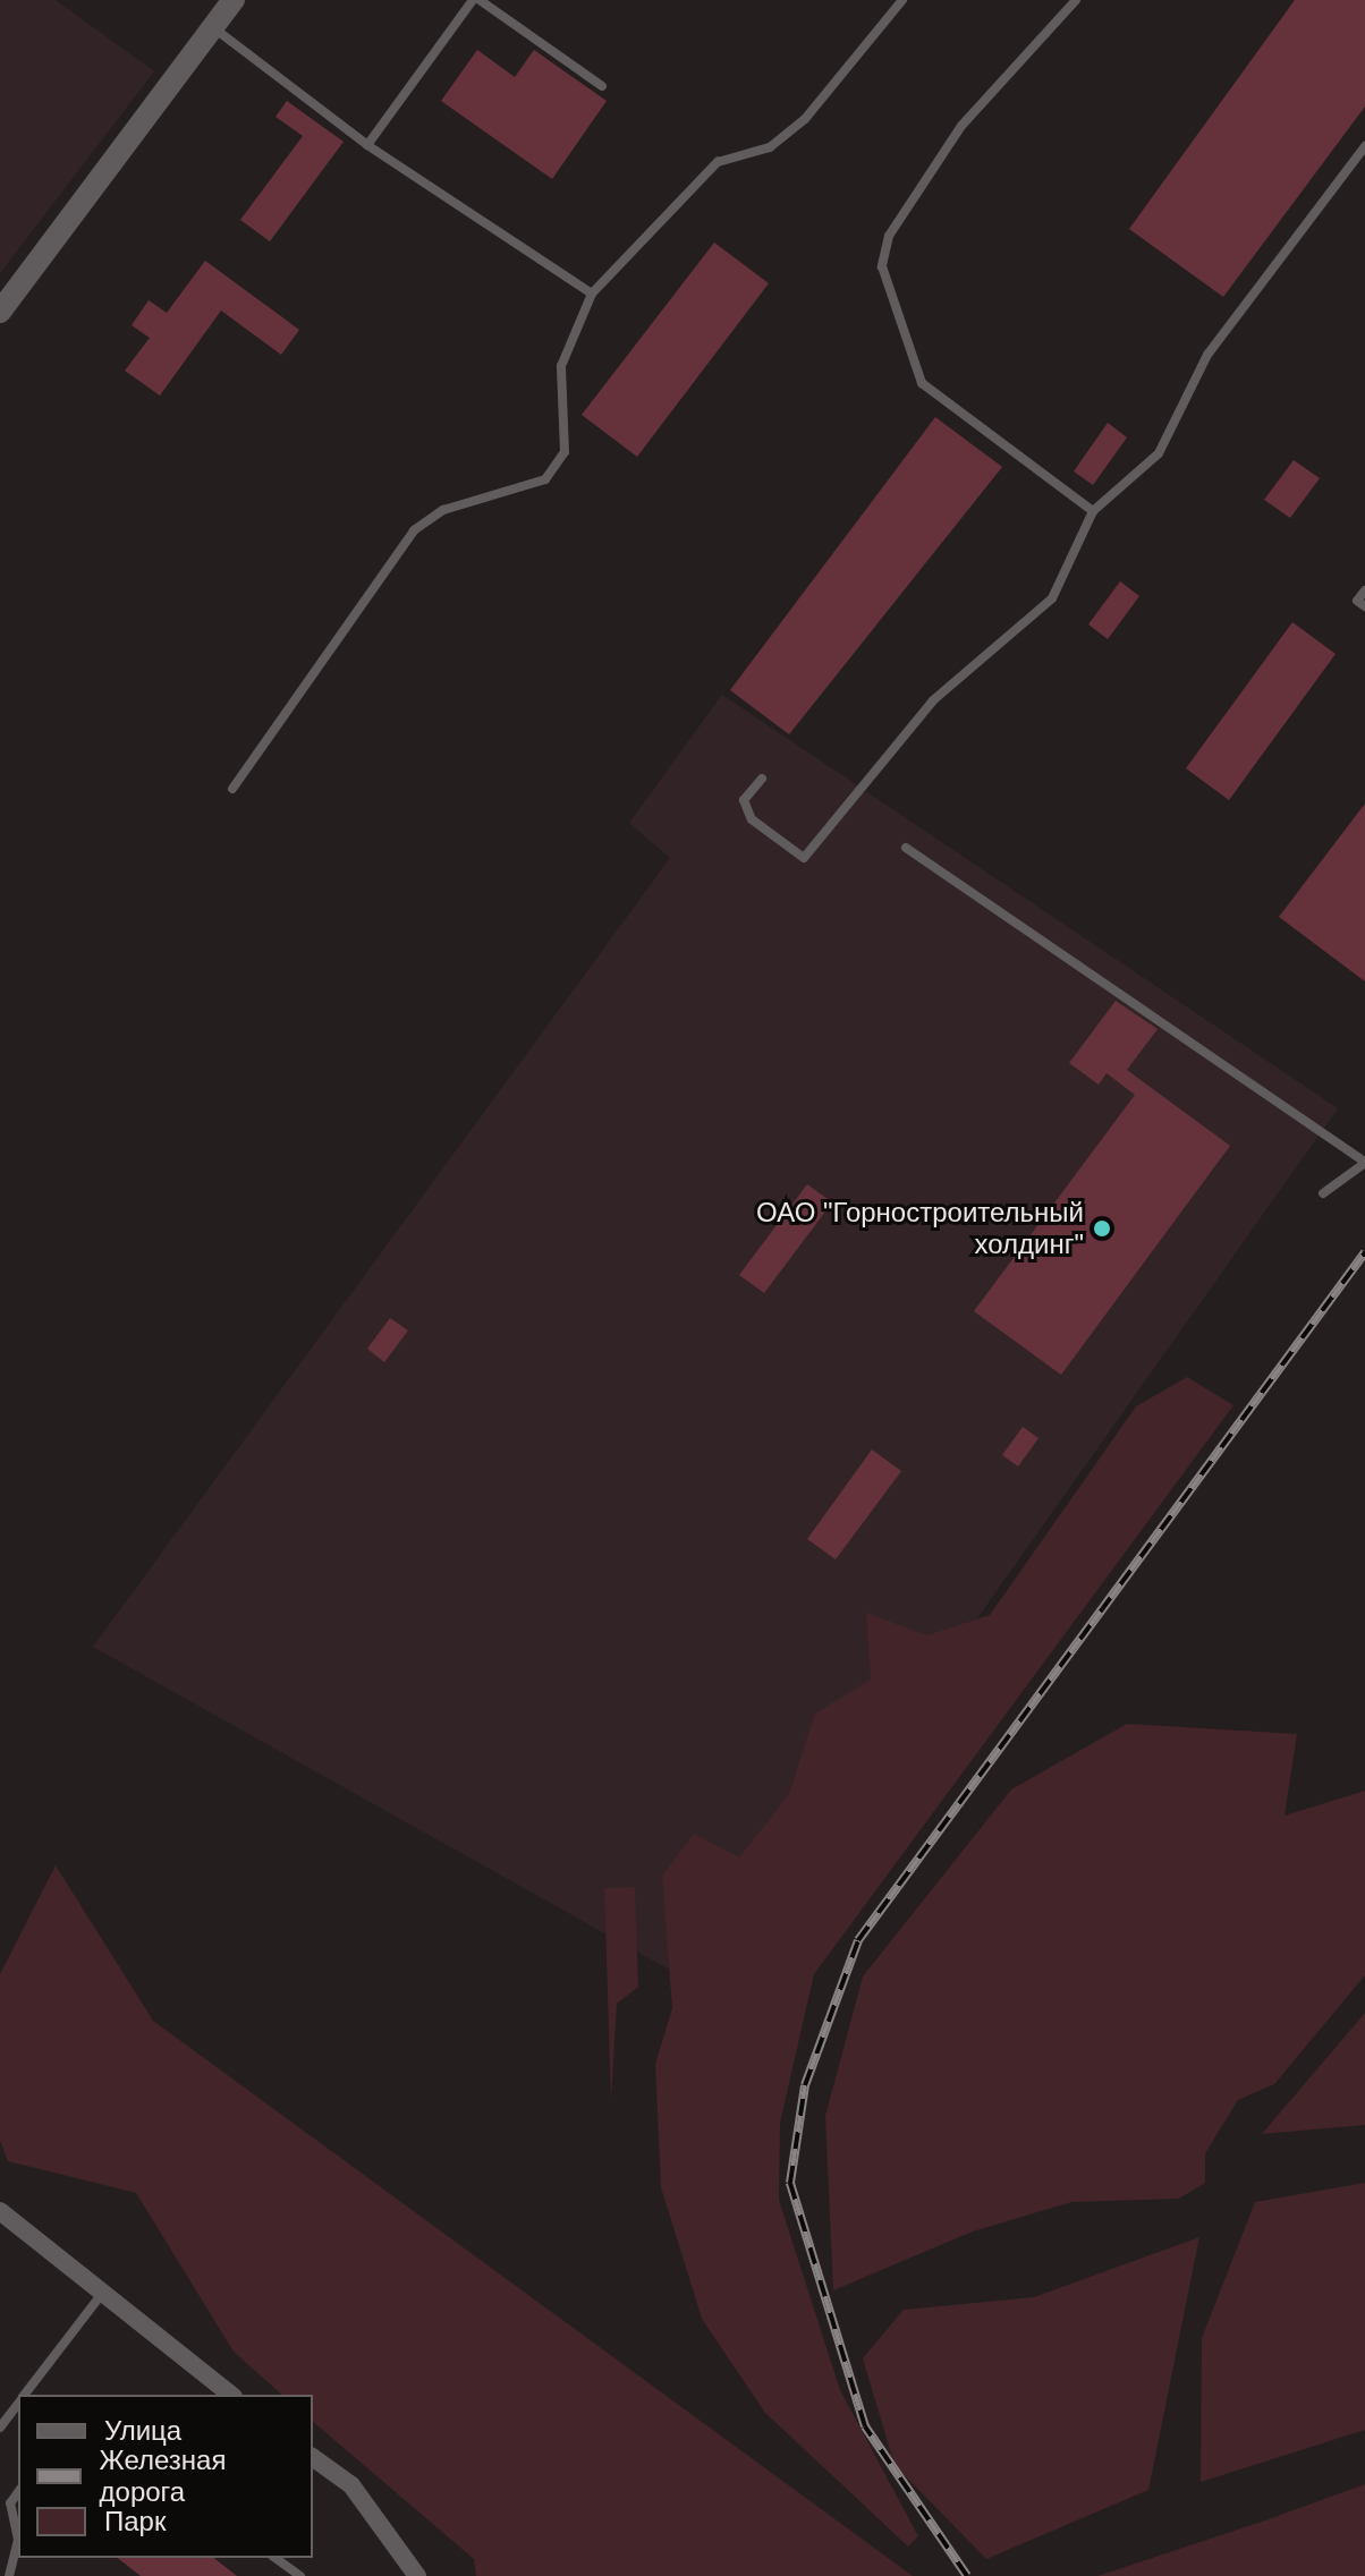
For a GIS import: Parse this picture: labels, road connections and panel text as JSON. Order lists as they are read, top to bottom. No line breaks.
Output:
{"places":["ОАО \"Горностроительный холдинг\""],"legend":["Улица","Железная дорога","Парк"]}
